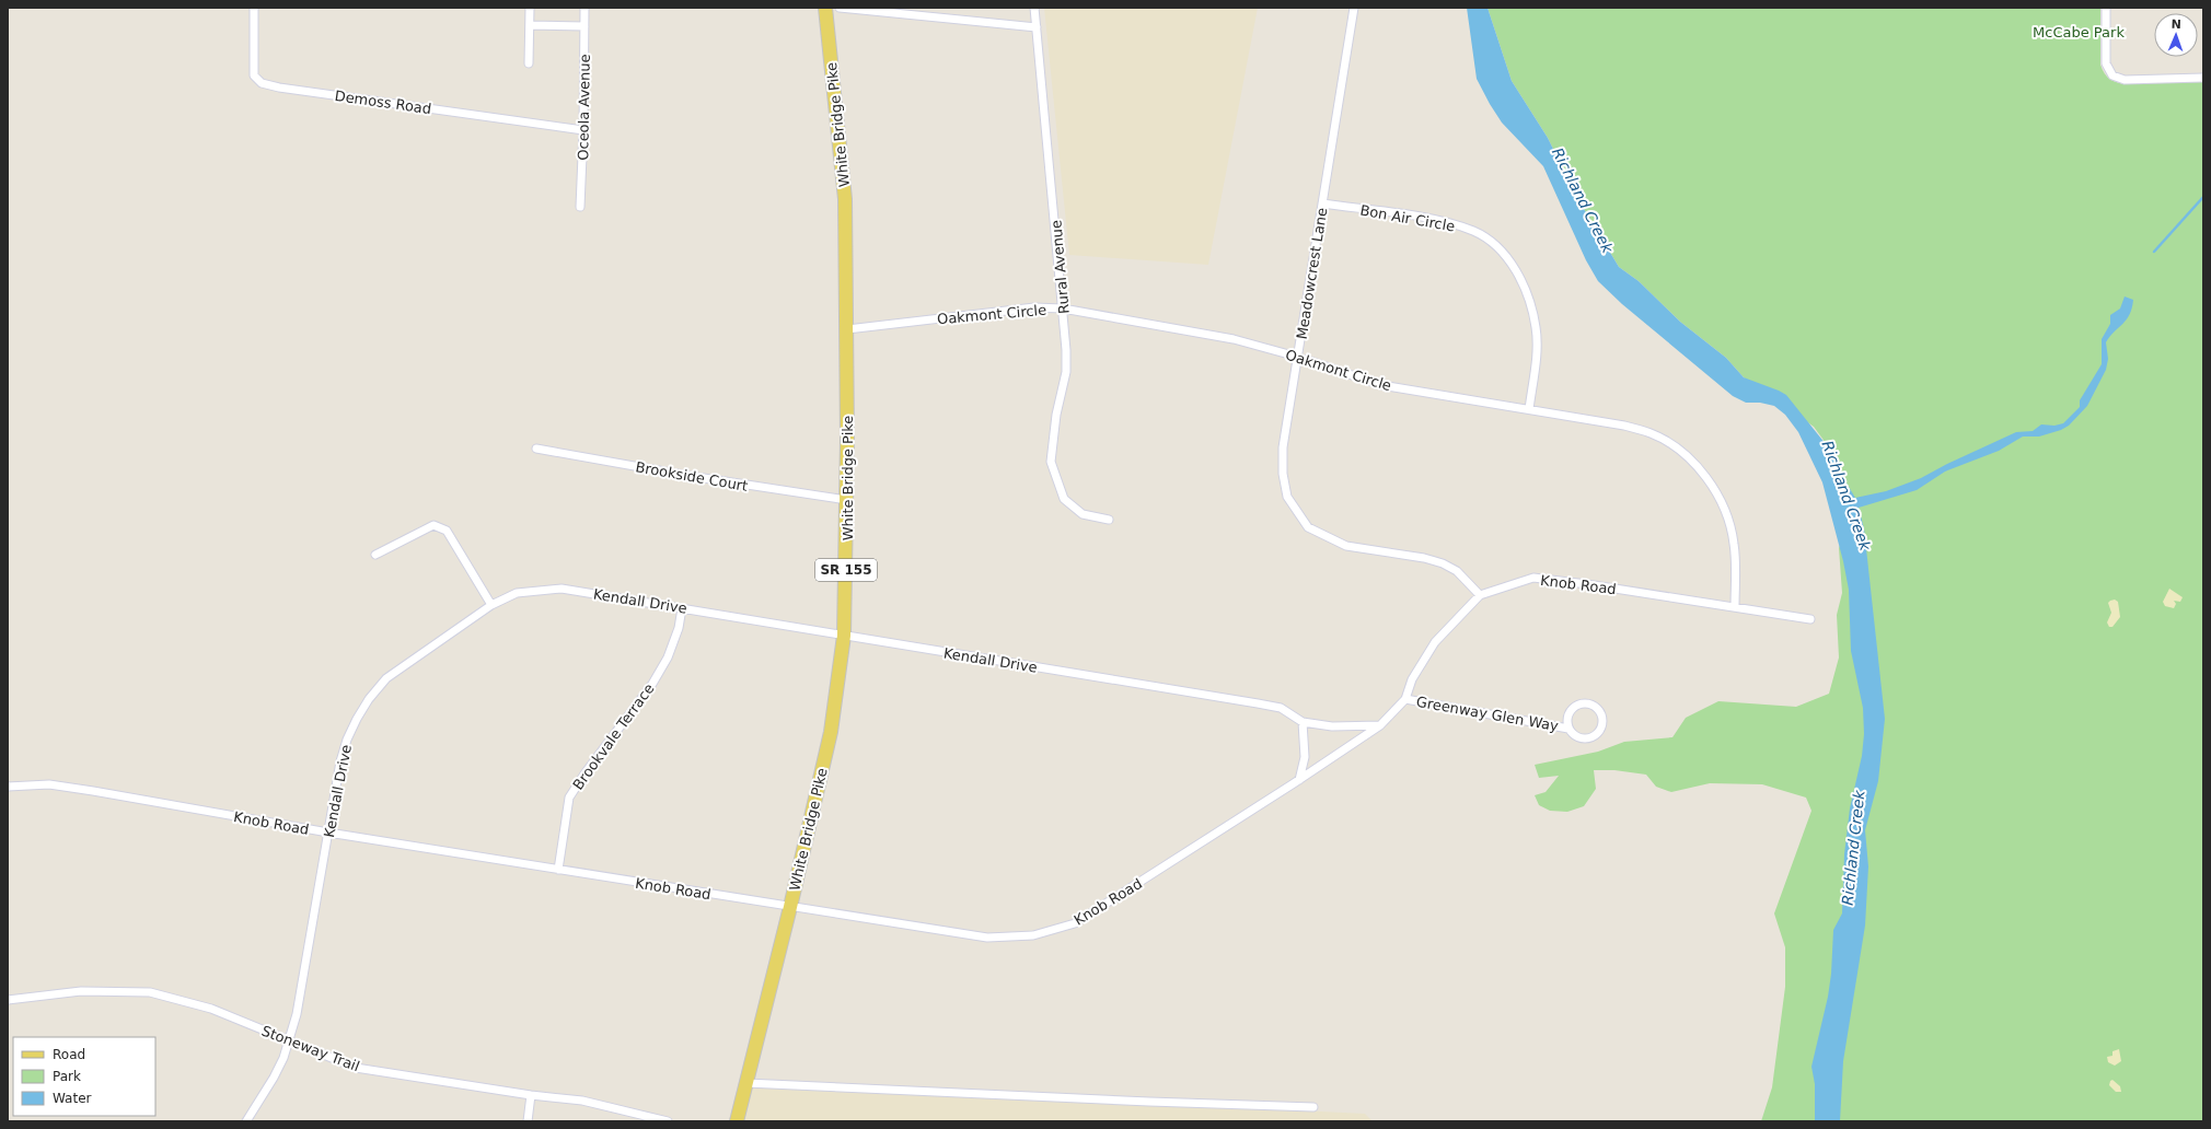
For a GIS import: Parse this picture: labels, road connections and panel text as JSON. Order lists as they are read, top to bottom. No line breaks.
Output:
{"streets":{"main road":["White Bridge Pike","SR 155"],"street":["Demoss Road","Oceola Avenue","Bon Air Circle","Rural Avenue","Meadowcrest Lane","Oakmont Circle","Brookside Court","Knob Road","Kendall Drive","Greenway Glen Way","Brookvale Terrace","Stoneway Trail"]},"crossings":[["Demoss Road","Oceola Avenue"],["White Bridge Pike","Oakmont Circle"],["White Bridge Pike","Brookside Court"],["White Bridge Pike","Knob Road"],["White Bridge Pike","Kendall Drive"],["Bon Air Circle","Meadowcrest Lane"],["Bon Air Circle","Oakmont Circle"],["Rural Avenue","Oakmont Circle"],["Meadowcrest Lane","Oakmont Circle"],["Meadowcrest Lane","Knob Road"],["Oakmont Circle","Knob Road"],["Knob Road","Kendall Drive"],["Knob Road","Greenway Glen Way"],["Knob Road","Brookvale Terrace"],["Kendall Drive","Brookvale Terrace"],["Kendall Drive","Stoneway Trail"]],"water":["Richland Creek"],"parks":["McCabe Park"],"legend":["Road","Park","Water"],"north":"top"}
